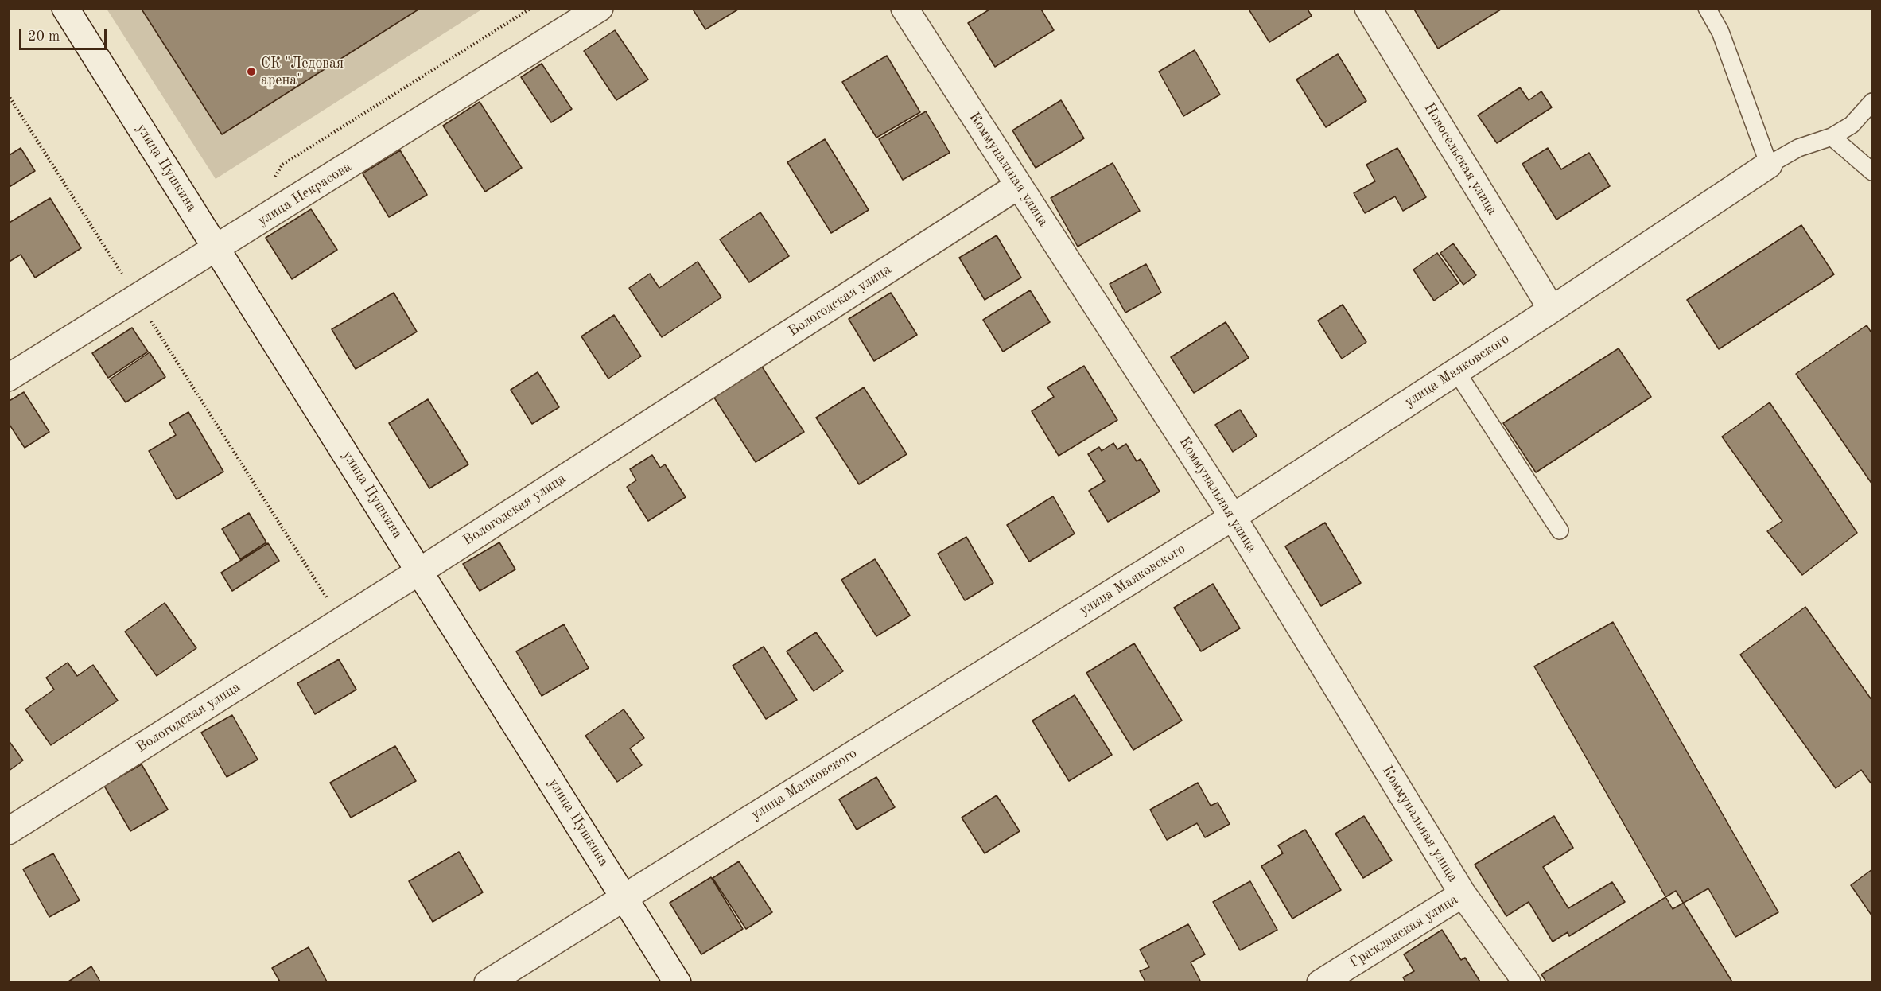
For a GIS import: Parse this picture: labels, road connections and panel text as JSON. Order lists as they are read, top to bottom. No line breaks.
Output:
{"streets":{"street":["Новосельская улица","улица Пушкина","Коммунальная улица","улица Некрасова","Вологодская улица","улица Маяковского","Гражданская улица"]},"crossings":[["Новосельская улица","улица Маяковского"],["улица Пушкина","улица Некрасова"],["улица Пушкина","Вологодская улица"],["улица Пушкина","улица Маяковского"],["Коммунальная улица","Вологодская улица"],["Коммунальная улица","улица Маяковского"],["Коммунальная улица","Гражданская улица"]],"places":["СК \"Ледовая арена\""],"scale_bar":"20 m"}
